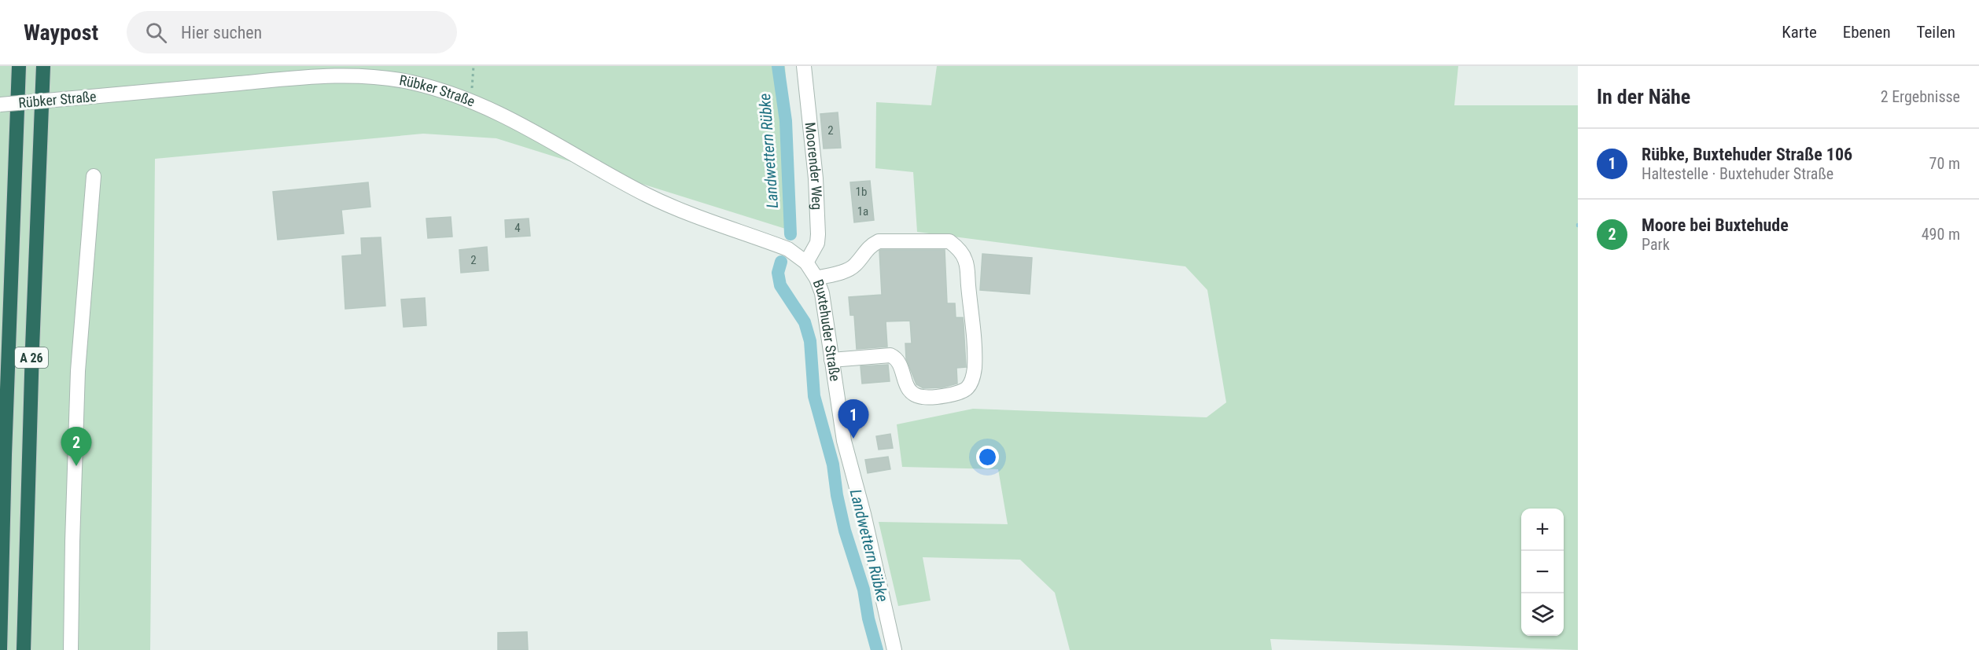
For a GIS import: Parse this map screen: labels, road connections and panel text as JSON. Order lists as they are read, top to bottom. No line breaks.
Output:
{"streets":{"highway":["A 26"],"street":["Rübker Straße","Moorender Weg","Buxtehuder Straße"]},"crossings":[["Rübker Straße","Buxtehuder Straße"],["Moorender Weg","Buxtehuder Straße"]],"water":["Landwettern Rübke"],"house_numbers":["2","1b","1a","4","2"],"page":{"header":"Waypost","search":"Hier suchen","nav":["Karte","Ebenen","Teilen"],"heading":["In der Nähe","2 Ergebnisse"],"list":[{"mark":"1","name":"Rübke, Buxtehuder Straße 106","note":"Haltestelle · Buxtehuder Straße","value":"70 m"},{"mark":"2","name":"Moore bei Buxtehude","note":"Park","value":"490 m"}],"pins":["1","2"],"map_buttons":["+","−"]}}
